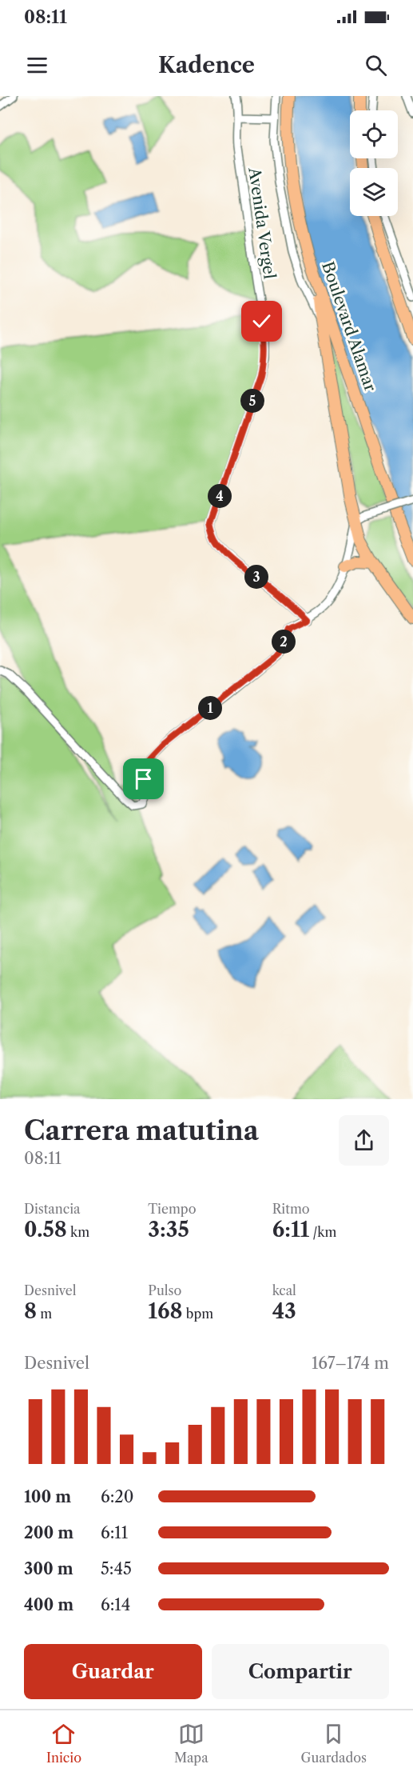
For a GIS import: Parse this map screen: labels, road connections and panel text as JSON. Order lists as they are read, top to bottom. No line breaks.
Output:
{"streets":{"highway":["Boulevard Alamar"],"street":["Avenida Vergel"]},"page":{"status":"08:11","header":"Kadence","pins":["5","4","3","2","1"],"heading":["Carrera matutina","08:11"],"stats":[["Distancia","0.58 km"],["Tiempo","3:35"],["Ritmo","6:11 /km"],["Desnivel","8 m"],["Pulso","168 bpm"],["kcal","43"]],"chart":["Desnivel","167–174 m"],"list":[{"name":"100 m","note":"6:20"},{"name":"200 m","note":"6:11"},{"name":"300 m","note":"5:45"},{"name":"400 m","note":"6:14"}],"buttons":["Guardar","Compartir"],"tabs":["Inicio","Mapa","Guardados"]}}
